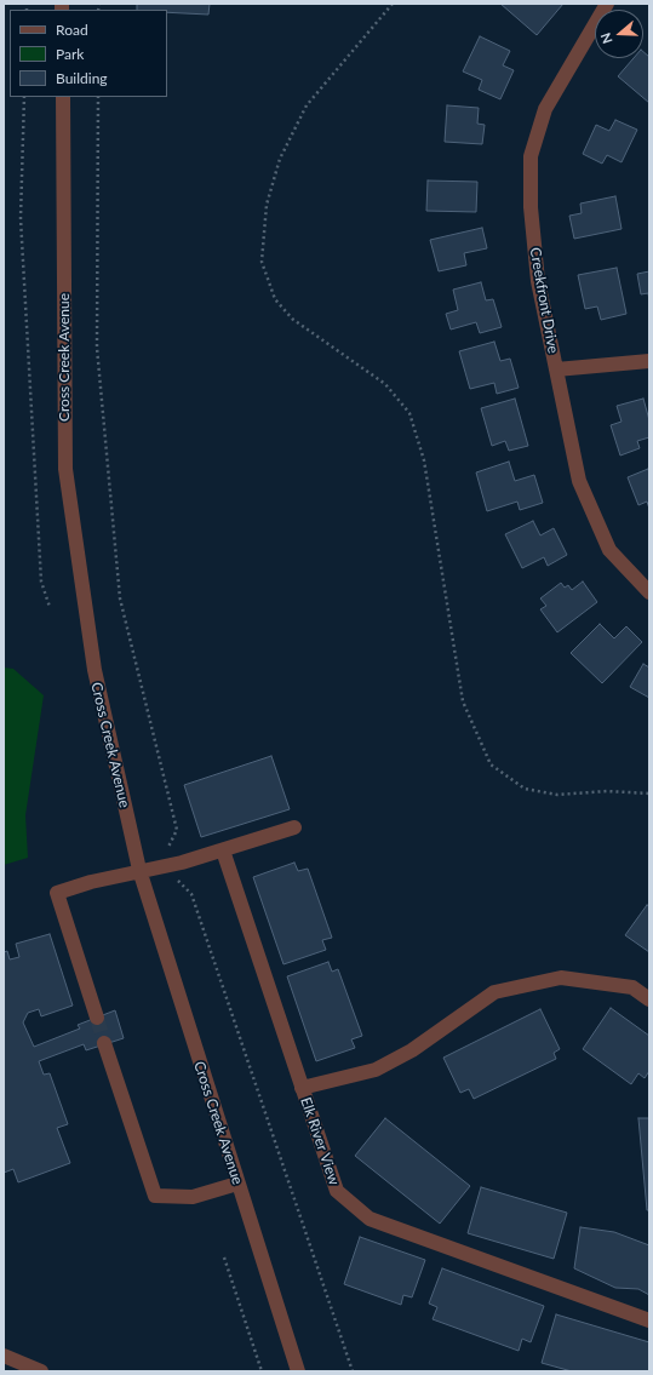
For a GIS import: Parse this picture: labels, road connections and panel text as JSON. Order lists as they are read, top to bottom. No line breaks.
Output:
{"streets":{"street":["Creekfront Drive","Cross Creek Avenue","Elk River View"]},"legend":["Road","Park","Building"],"north":"left"}
